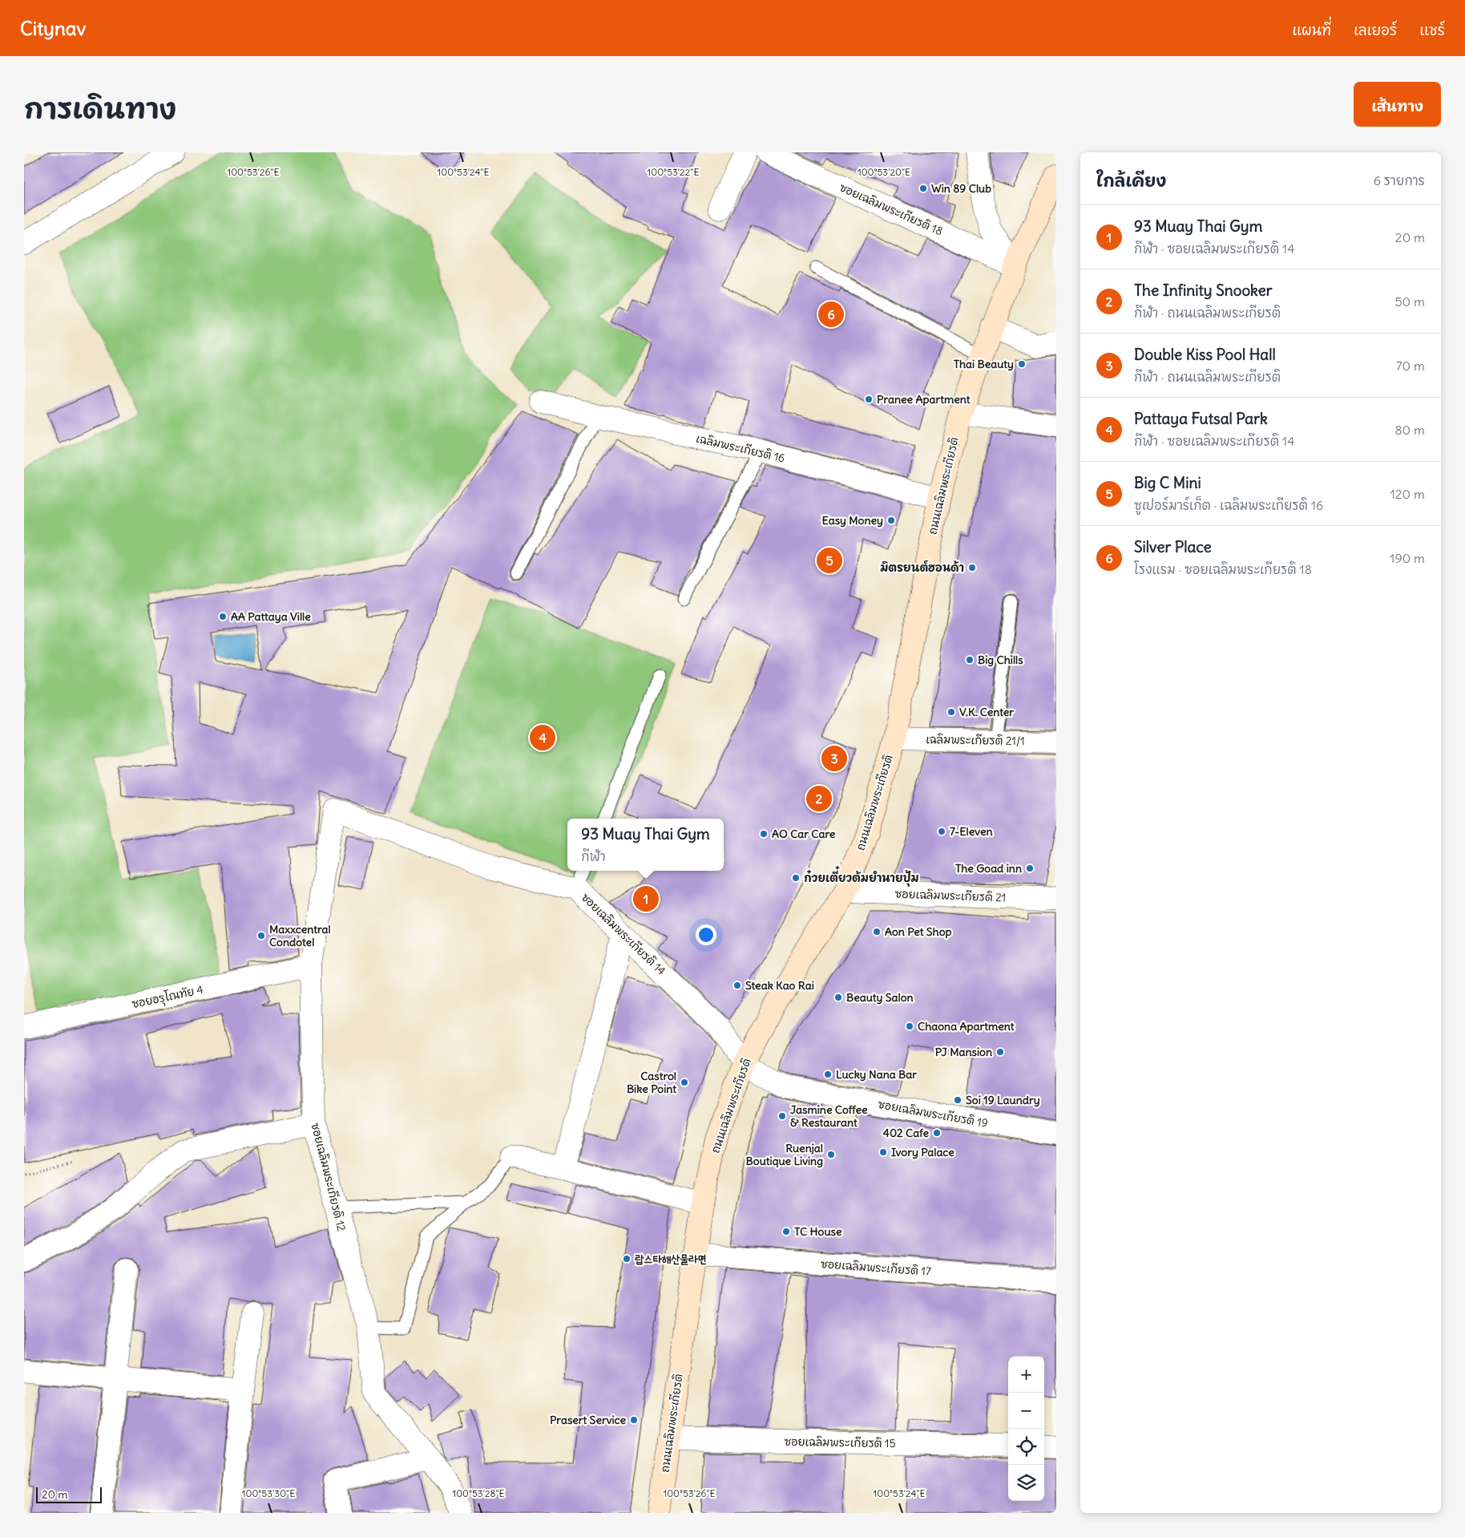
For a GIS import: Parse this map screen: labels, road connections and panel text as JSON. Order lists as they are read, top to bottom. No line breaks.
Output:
{"streets":{"main road":["ถนนเฉลิมพระเกียรติ"],"street":["ซอยเฉลิมพระเกียรติ 18","เฉลิมพระเกียรติ 16","เฉลิมพระเกียรติ 21/1","ซอยเฉลิมพระเกียรติ 21","ซอยเฉลิมพระเกียรติ 14","ซอยอรุโณทัย 4","ซอยเฉลิมพระเกียรติ 19","ซอยเฉลิมพระเกียรติ 12","ซอยเฉลิมพระเกียรติ 17","ซอยเฉลิมพระเกียรติ 15"]},"crossings":[["ซอยเฉลิมพระเกียรติ 18","ถนนเฉลิมพระเกียรติ"],["เฉลิมพระเกียรติ 16","ถนนเฉลิมพระเกียรติ"],["ถนนเฉลิมพระเกียรติ","เฉลิมพระเกียรติ 21/1"],["ถนนเฉลิมพระเกียรติ","ซอยเฉลิมพระเกียรติ 21"],["ถนนเฉลิมพระเกียรติ","ซอยเฉลิมพระเกียรติ 14"],["ถนนเฉลิมพระเกียรติ","ซอยเฉลิมพระเกียรติ 19"],["ถนนเฉลิมพระเกียรติ","ซอยเฉลิมพระเกียรติ 17"],["ถนนเฉลิมพระเกียรติ","ซอยเฉลิมพระเกียรติ 15"],["ซอยเฉลิมพระเกียรติ 14","ซอยเฉลิมพระเกียรติ 19"],["ซอยเฉลิมพระเกียรติ 14","ซอยเฉลิมพระเกียรติ 12"],["ซอยอรุโณทัย 4","ซอยเฉลิมพระเกียรติ 12"]],"places":["Win 89 Club","Thai Beauty","Pranee Apartment","Easy Money","มิตรยนต์ฮอนด้า","AA Pattaya Ville","Big Chills","V.K. Center","7-Eleven","AO Car Care","The Goad inn","ก๋วยเตี๋ยวต้มยำนายปุ้ม","Aon Pet Shop","Maxxcentral Condotel","Steak Kao Rai","Beauty Salon","Chaona Apartment","PJ Mansion","Lucky Nana Bar","Castrol Bike Point","Soi 19 Laundry","Jasmine Coffee & Restaurant","402 Cafe","Ivory Palace","Ruenjal Boutique Living","TC House","랍스타해산물라면","Prasert Service"],"scale_bar":"20 m","page":{"header":"Citynav","nav":["แผนที่","เลเยอร์","แชร์"],"title":"การเดินทาง","buttons":"เส้นทาง","heading":["ใกล้เคียง","6 รายการ"],"list":[{"mark":"1","name":"93 Muay Thai Gym","note":"กีฬา · ซอยเฉลิมพระเกียรติ 14","value":"20 m"},{"mark":"2","name":"The Infinity Snooker","note":"กีฬา · ถนนเฉลิมพระเกียรติ","value":"50 m"},{"mark":"3","name":"Double Kiss Pool Hall","note":"กีฬา · ถนนเฉลิมพระเกียรติ","value":"70 m"},{"mark":"4","name":"Pattaya Futsal Park","note":"กีฬา · ซอยเฉลิมพระเกียรติ 14","value":"80 m"},{"mark":"5","name":"Big C Mini","note":"ซูเปอร์มาร์เก็ต · เฉลิมพระเกียรติ 16","value":"120 m"},{"mark":"6","name":"Silver Place","note":"โรงแรม · ซอยเฉลิมพระเกียรติ 18","value":"190 m"}],"pins":["6","5","4","3","2","1"],"popup":["93 Muay Thai Gym","กีฬา"],"map_buttons":["+","−"],"scale":"20 m"},"coordinates":["100°53'26\"E","100°53'24\"E","100°53'22\"E","100°53'20\"E","100°53'30\"E","100°53'28\"E"]}
